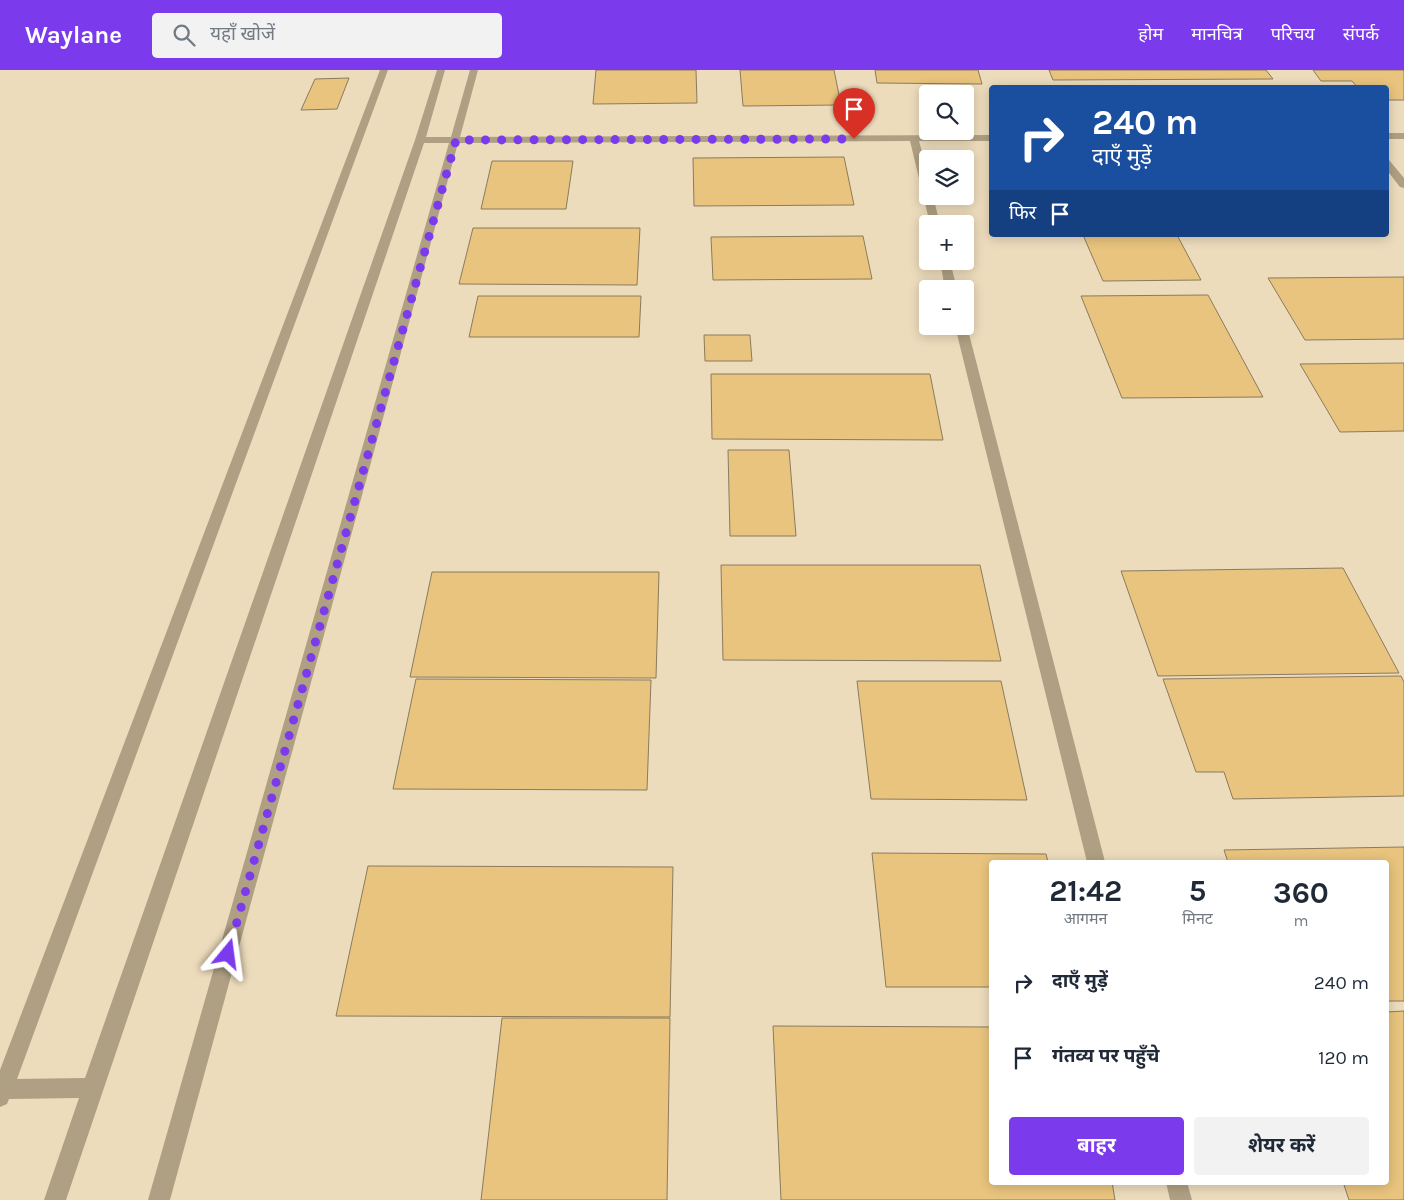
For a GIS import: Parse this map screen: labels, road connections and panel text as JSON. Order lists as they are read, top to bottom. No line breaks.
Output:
{"page":{"header":"Waylane","search":"यहाँ खोजें","nav":["होम","मानचित्र","परिचय","संपर्क"],"map_buttons":["+","−"],"turn":["240 m","दाएँ मुड़ें"],"then":"फिर","eta":["21:42","आगमन","5","मिनट","360","m"],"list":[{"name":"दाएँ मुड़ें","value":"240 m"},{"name":"गंतव्य पर पहुँचे","value":"120 m"}],"buttons":["बाहर","शेयर करें"]}}
